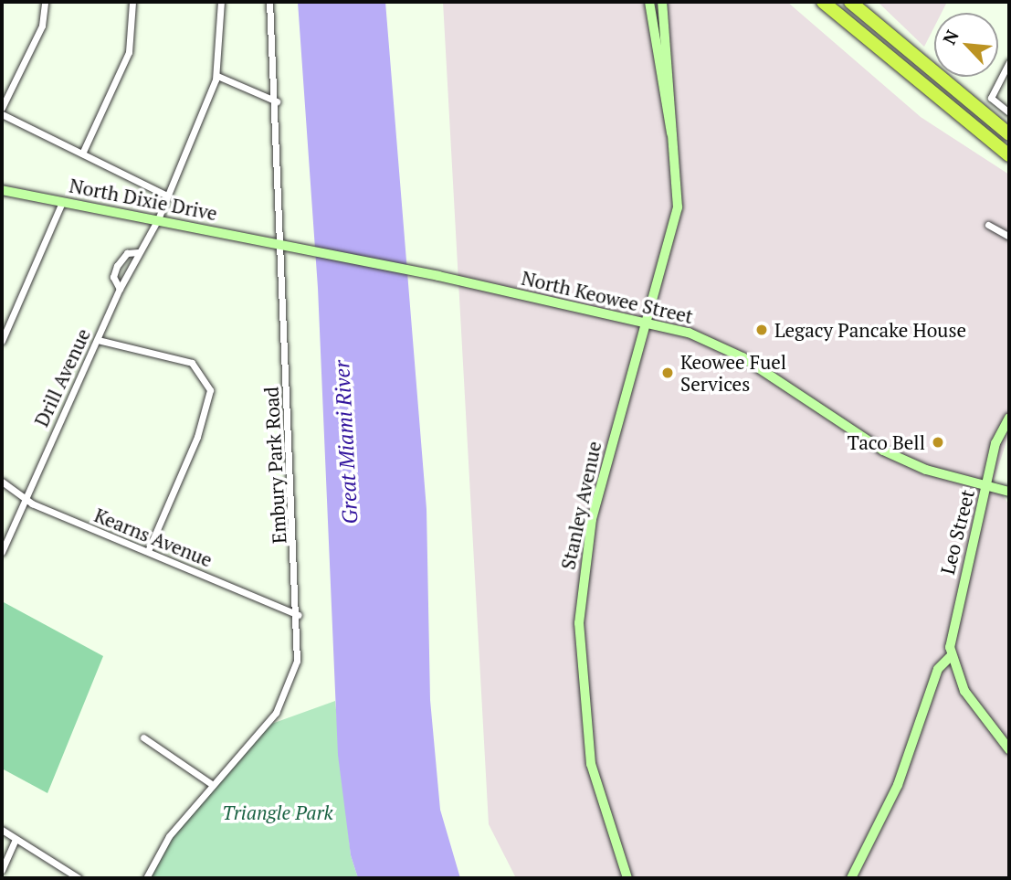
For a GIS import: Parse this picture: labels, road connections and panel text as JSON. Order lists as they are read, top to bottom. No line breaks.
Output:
{"streets":{"main road":["North Dixie Drive","North Keowee Street","Stanley Avenue","Leo Street"],"street":["Drill Avenue","Embury Park Road","Kearns Avenue"]},"crossings":[["North Dixie Drive","North Keowee Street"],["North Dixie Drive","Drill Avenue"],["North Dixie Drive","Embury Park Road"],["North Keowee Street","Stanley Avenue"],["North Keowee Street","Leo Street"],["Drill Avenue","Kearns Avenue"],["Embury Park Road","Kearns Avenue"]],"water":["Great Miami River"],"parks":["Triangle Park"],"places":["Legacy Pancake House","Keowee Fuel Services","Taco Bell"],"north":"top left"}
